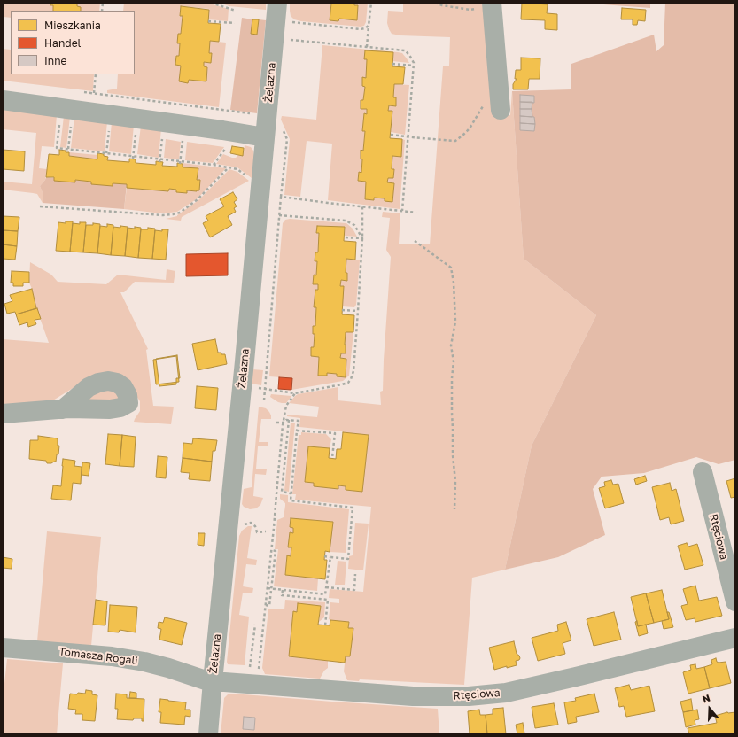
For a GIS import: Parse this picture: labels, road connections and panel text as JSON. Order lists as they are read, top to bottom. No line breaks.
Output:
{"streets":{"street":["Żelazna","Rtęciowa","Tomasza Rogali"]},"crossings":[["Żelazna","Rtęciowa"],["Żelazna","Tomasza Rogali"],["Rtęciowa","Tomasza Rogali"]],"legend":["Mieszkania","Handel","Inne"],"north":"top"}
